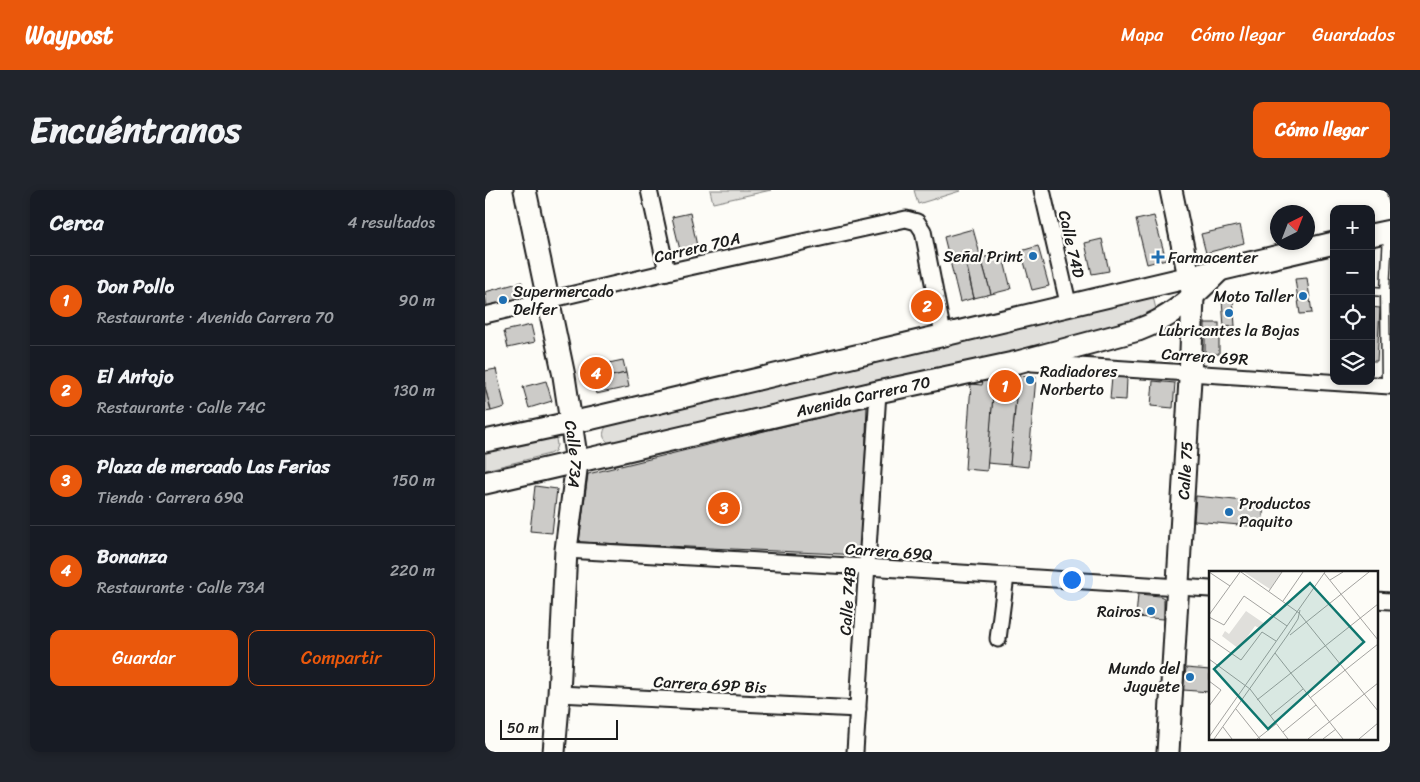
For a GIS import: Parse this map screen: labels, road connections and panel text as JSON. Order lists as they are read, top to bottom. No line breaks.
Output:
{"streets":{"main road":["Avenida Carrera 70","Calle 73A","Calle 75"],"street":["Calle 74D","Carrera 70A","Carrera 69R","Carrera 69Q","Calle 74B","Carrera 69P Bis"]},"crossings":[["Calle 74D","Avenida Carrera 70"],["Carrera 70A","Avenida Carrera 70"],["Carrera 70A","Calle 73A"],["Carrera 69R","Avenida Carrera 70"],["Carrera 69R","Calle 75"],["Avenida Carrera 70","Calle 73A"],["Avenida Carrera 70","Calle 75"],["Avenida Carrera 70","Calle 74B"],["Calle 73A","Carrera 69Q"],["Calle 73A","Carrera 69P Bis"],["Calle 75","Carrera 69Q"],["Carrera 69Q","Calle 74B"],["Calle 74B","Carrera 69P Bis"]],"places":{"other":["Señal Print","Moto Taller","Supermercado Delfer","Lubricantes la Bojas","Radiadores Norberto","Productos Paquito","Rairos","Mundo del Juguete"],"health":["Farmacenter"]},"scale_bar":"50 m","north":"top right","page":{"header":"Waypost","nav":["Mapa","Cómo llegar","Guardados"],"title":"Encuéntranos","buttons":["Cómo llegar",["Guardar","Compartir"]],"heading":["Cerca","4 resultados"],"map_buttons":["+","−"],"list":[{"mark":"1","name":"Don Pollo","note":"Restaurante · Avenida Carrera 70","value":"90 m"},{"mark":"2","name":"El Antojo","note":"Restaurante · Calle 74C","value":"130 m"},{"mark":"3","name":"Plaza de mercado Las Ferias","note":"Tienda · Carrera 69Q","value":"150 m"},{"mark":"4","name":"Bonanza","note":"Restaurante · Calle 73A","value":"220 m"}],"pins":["2","4","1","3"],"scale":"50 m"}}
